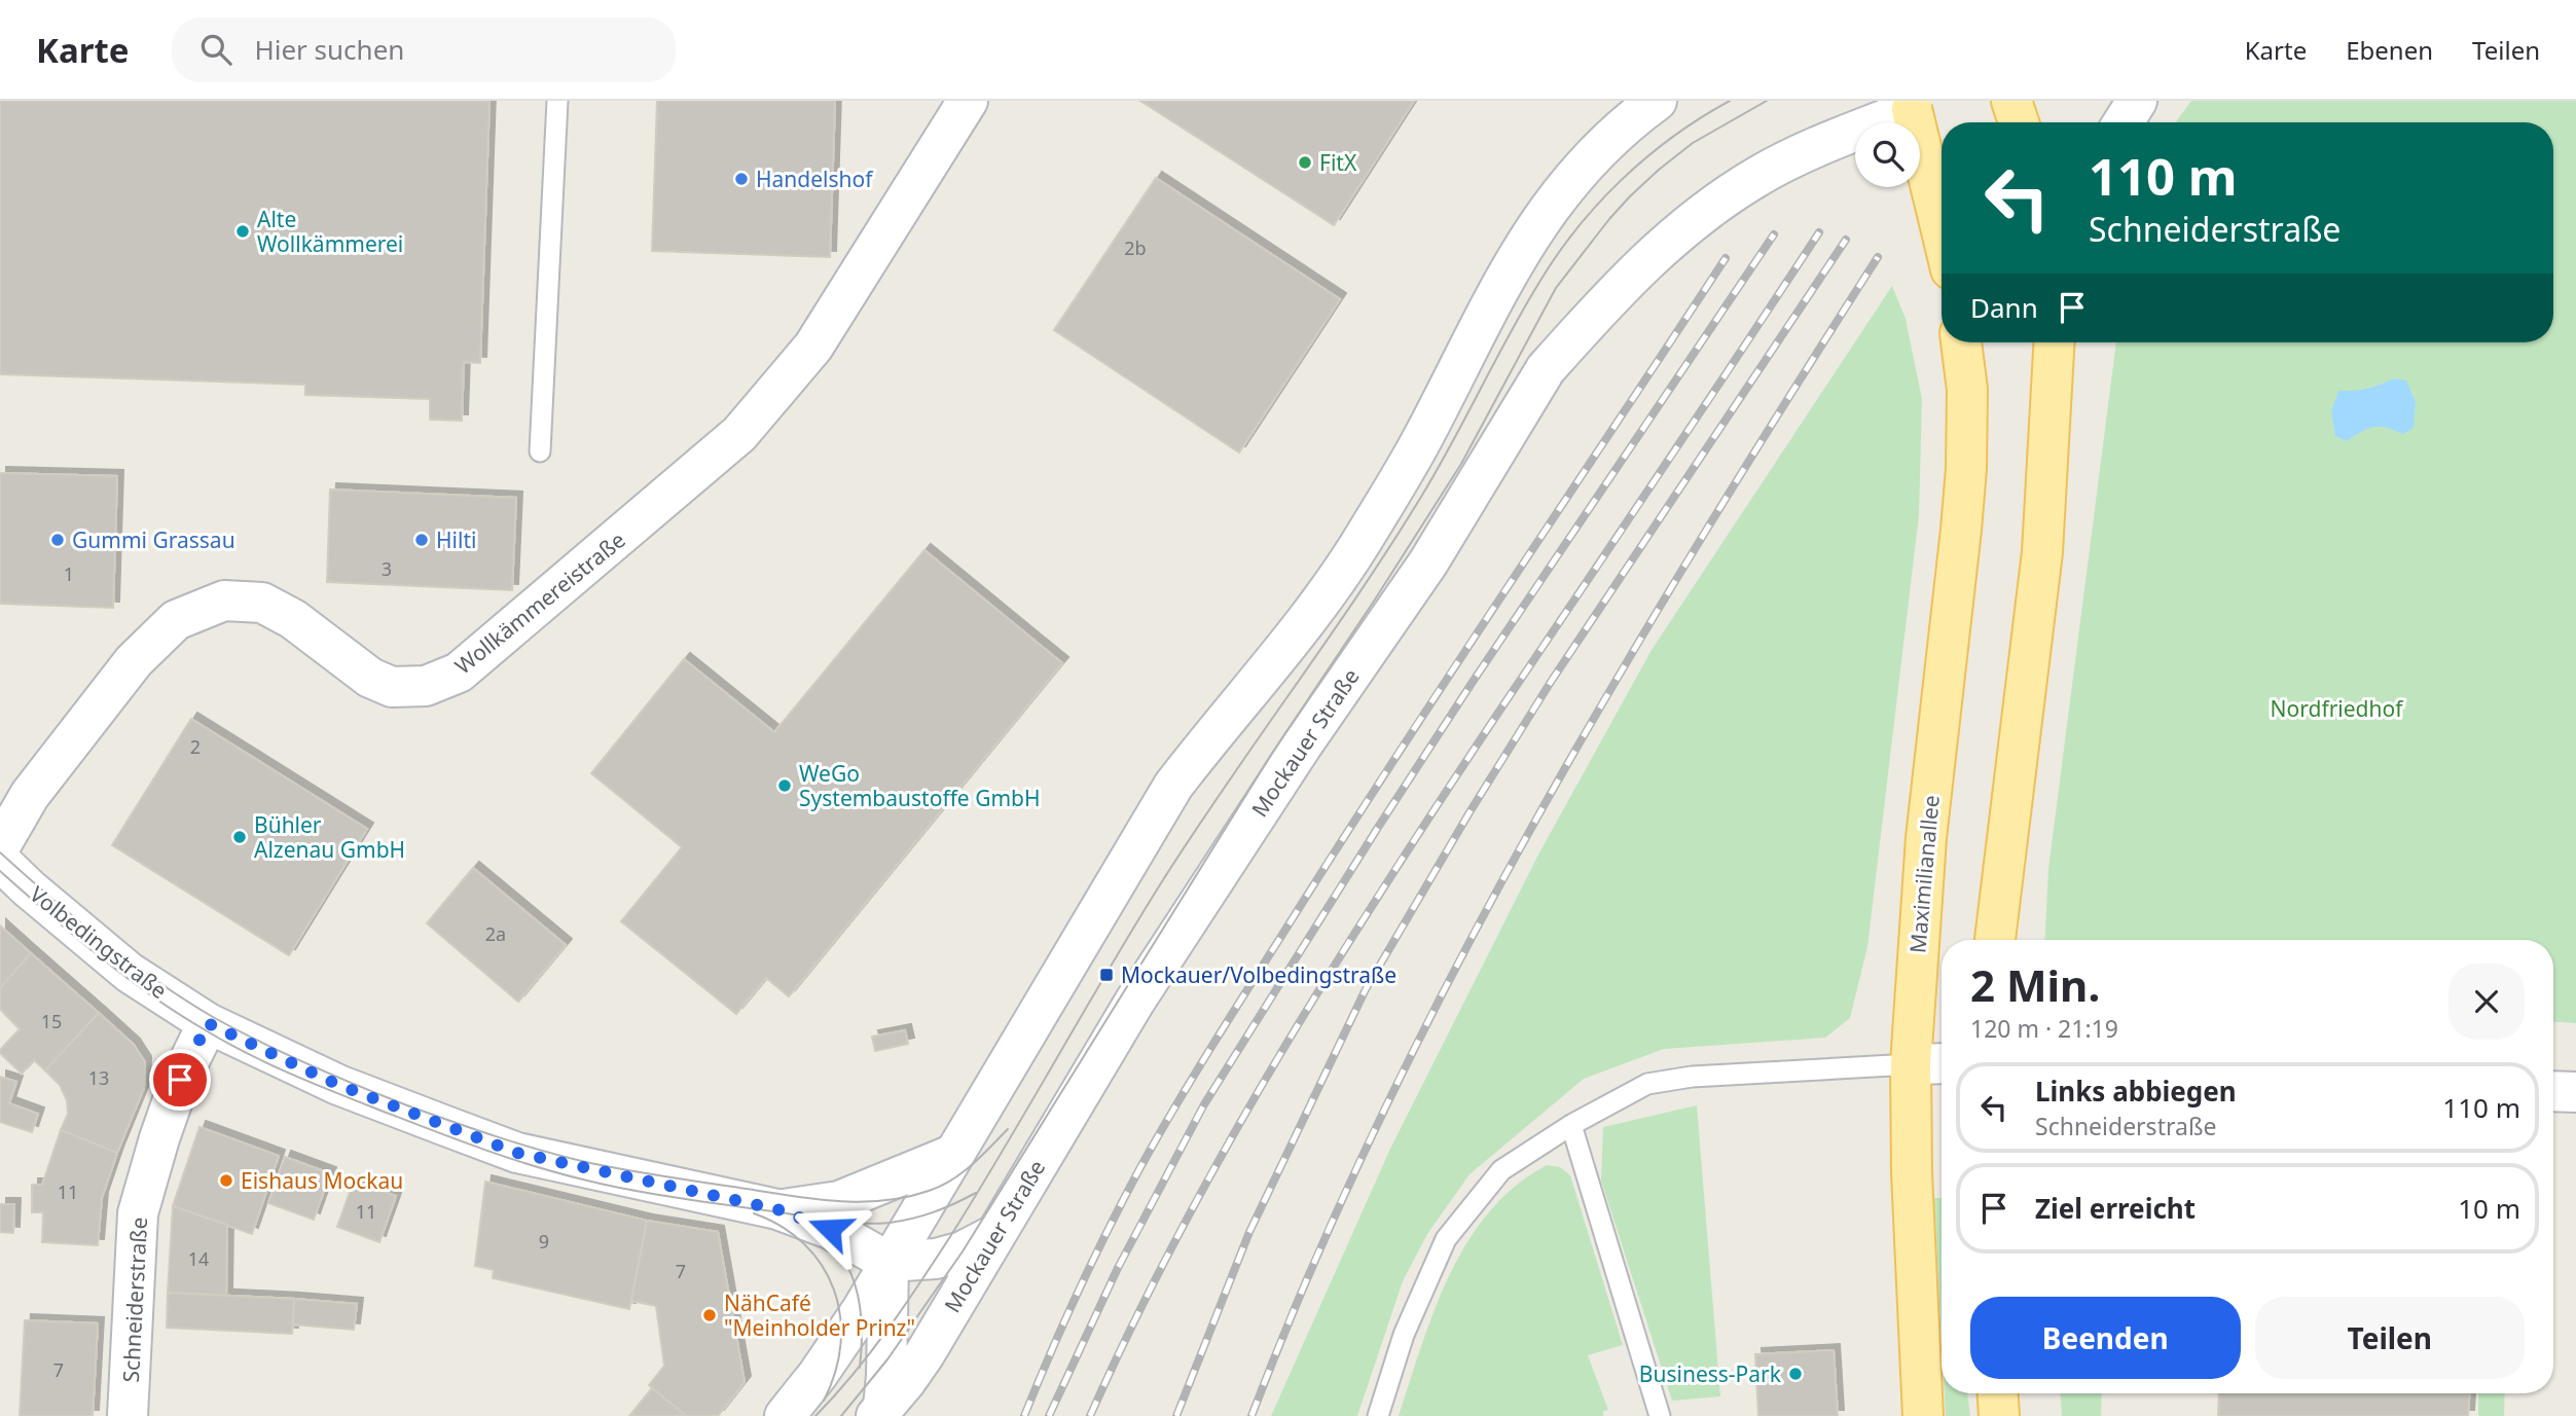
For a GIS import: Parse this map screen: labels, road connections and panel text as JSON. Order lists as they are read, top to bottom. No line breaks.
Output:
{"streets":{"main road":["Wollkämmereistraße","Mockauer Straße","Maximilianallee","Volbedingstraße","Schneiderstraße"]},"crossings":[["Volbedingstraße","Schneiderstraße"]],"parks":["Nordfriedhof"],"places":{"other":["FitX","Handelshof","Alte Wollkämmerei","Gummi Grassau","Hilti","WeGo Systembaustoffe GmbH","Bühler Alzenau GmbH","Eishaus Mockau","NähCafé \"Meinholder Prinz\"","Business-Park"],"transit":["Mockauer/Volbedingstraße"]},"house_numbers":["2b","3","1","2","2a","15","13","11","11","9","14","7","7"],"page":{"header":"Karte","search":"Hier suchen","nav":["Karte","Ebenen","Teilen"],"turn":["110 m","Schneiderstraße"],"then":"Dann","heading":["2 Min.","120 m · 21:19"],"list":[{"name":"Links abbiegen","note":"Schneiderstraße","value":"110 m"},{"name":"Ziel erreicht","value":"10 m"}],"buttons":["Beenden","Teilen"]}}
